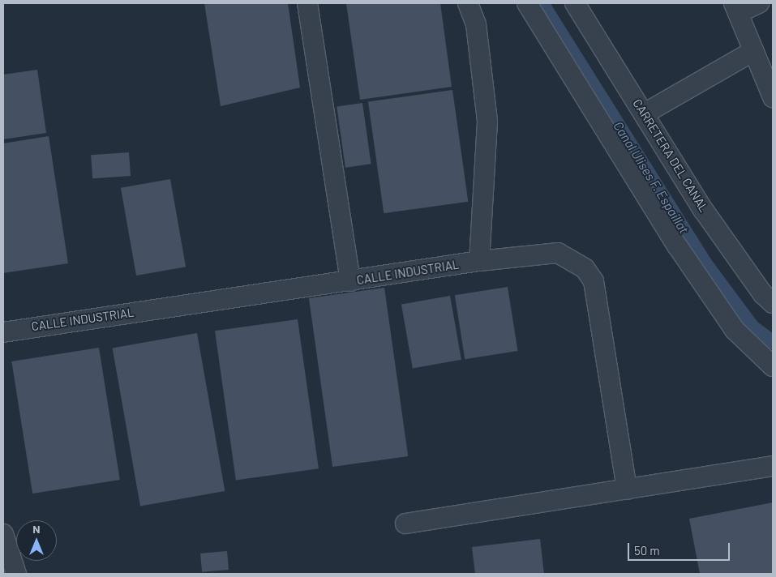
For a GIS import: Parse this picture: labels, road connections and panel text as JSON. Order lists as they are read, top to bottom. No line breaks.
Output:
{"streets":{"street":["CARRETERA DEL CANAL","CALLE INDUSTRIAL"]},"water":["Canal Ulises F. Espaillat"],"scale_bar":"50 m","north":"top"}
